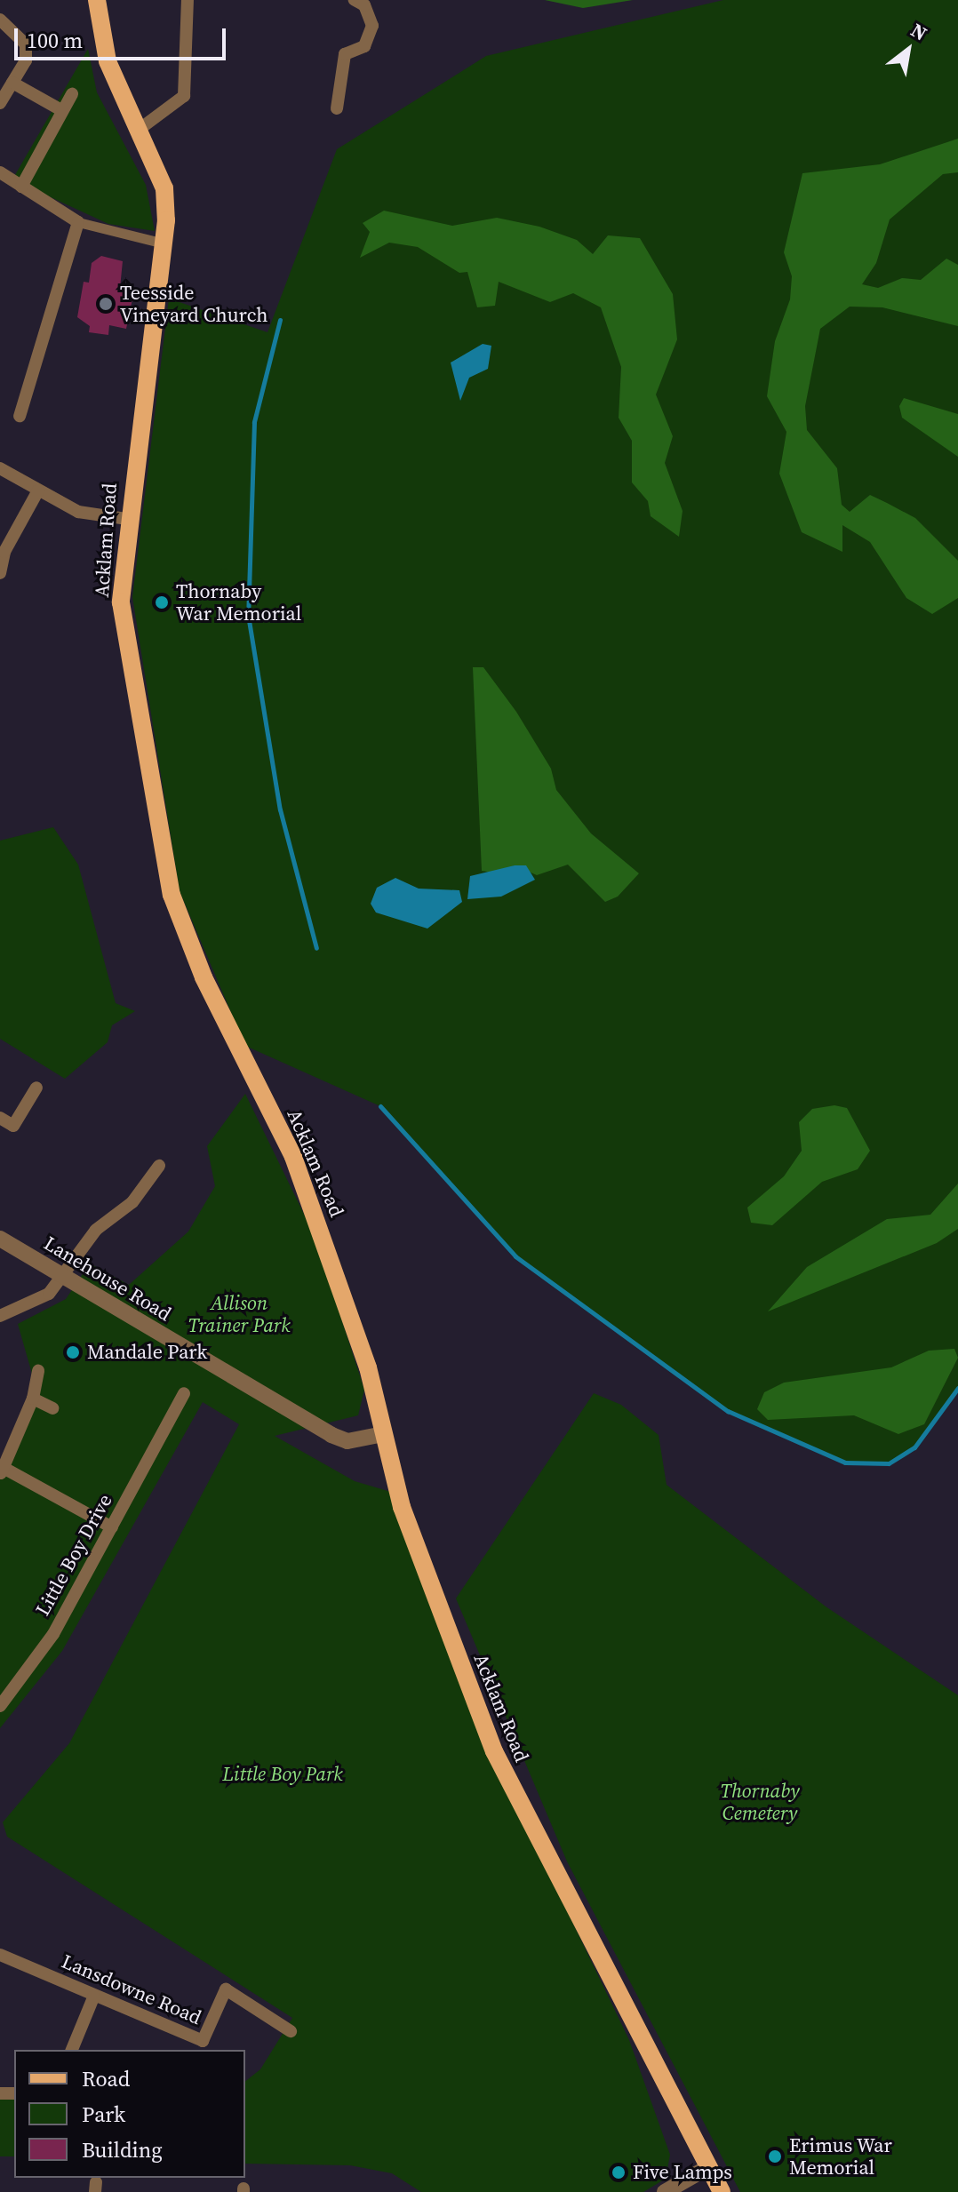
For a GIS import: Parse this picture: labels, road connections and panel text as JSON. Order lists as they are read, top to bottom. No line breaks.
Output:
{"streets":{"main road":["Acklam Road"],"street":["Lanehouse Road","Little Boy Drive","Lansdowne Road"]},"crossings":[["Acklam Road","Lanehouse Road"]],"parks":["Allison Trainer Park","Little Boy Park","Thornaby Cemetery"],"places":["Teesside Vineyard Church","Thornaby War Memorial","Mandale Park","Erimus War Memorial","Five Lamps"],"legend":["Road","Park","Building"],"scale_bar":"100 m","north":"top right"}
